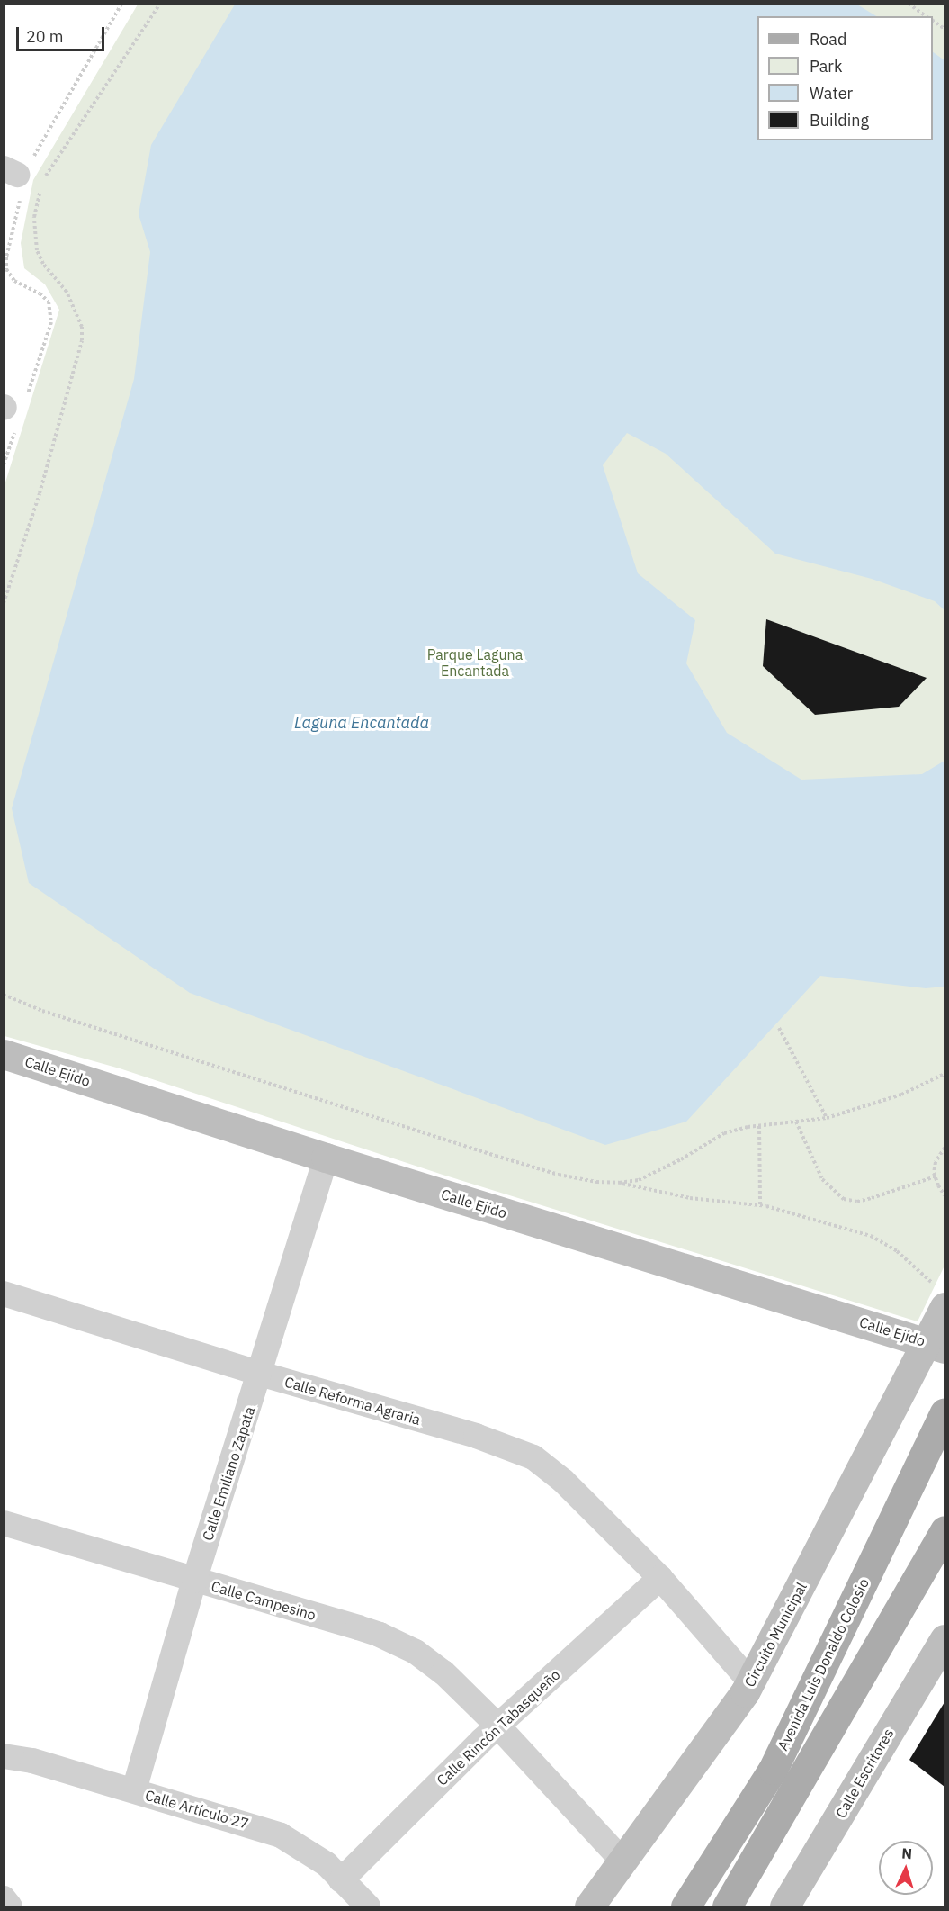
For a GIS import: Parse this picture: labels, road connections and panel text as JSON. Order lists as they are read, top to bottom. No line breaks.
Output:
{"streets":{"main road":["Avenida Luis Donaldo Colosio"],"street":["Calle Ejido","Calle Reforma Agraria","Calle Emiliano Zapata","Calle Campesino","Circuito Municipal","Calle Rincón Tabasqueño","Calle Escritores","Calle Artículo 27"]},"crossings":[["Calle Ejido","Calle Emiliano Zapata"],["Calle Ejido","Circuito Municipal"],["Calle Reforma Agraria","Calle Emiliano Zapata"],["Calle Reforma Agraria","Circuito Municipal"],["Calle Reforma Agraria","Calle Rincón Tabasqueño"],["Calle Emiliano Zapata","Calle Campesino"],["Calle Emiliano Zapata","Calle Artículo 27"],["Calle Campesino","Circuito Municipal"],["Calle Campesino","Calle Rincón Tabasqueño"],["Calle Rincón Tabasqueño","Calle Artículo 27"]],"water":["Laguna Encantada"],"parks":["Parque Laguna Encantada"],"legend":["Road","Park","Water","Building"],"scale_bar":"20 m","north":"top"}
